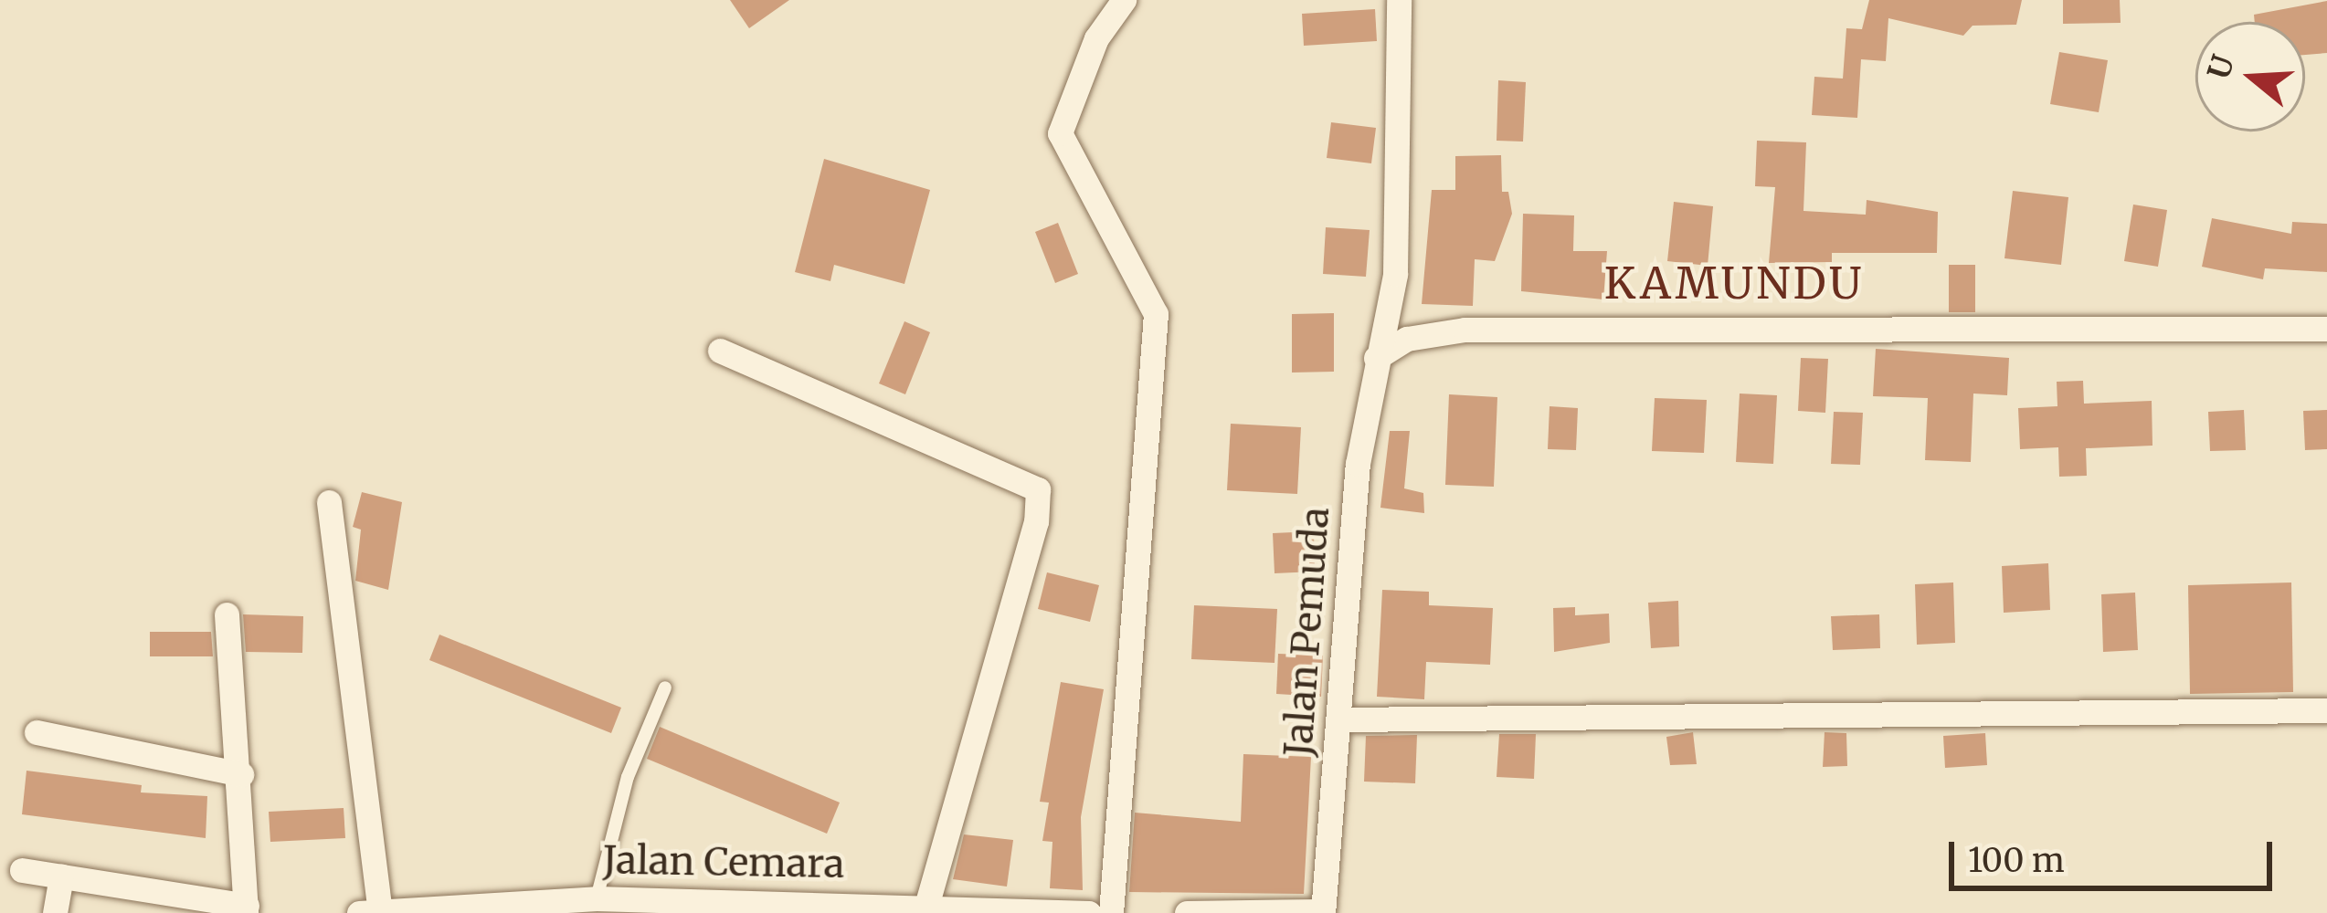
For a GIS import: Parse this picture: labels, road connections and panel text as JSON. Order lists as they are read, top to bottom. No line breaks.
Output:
{"streets":{"street":["Jalan Pemuda","Jalan Cemara"]},"districts":["KAMUNDU"],"scale_bar":"100 m","north":"left"}
